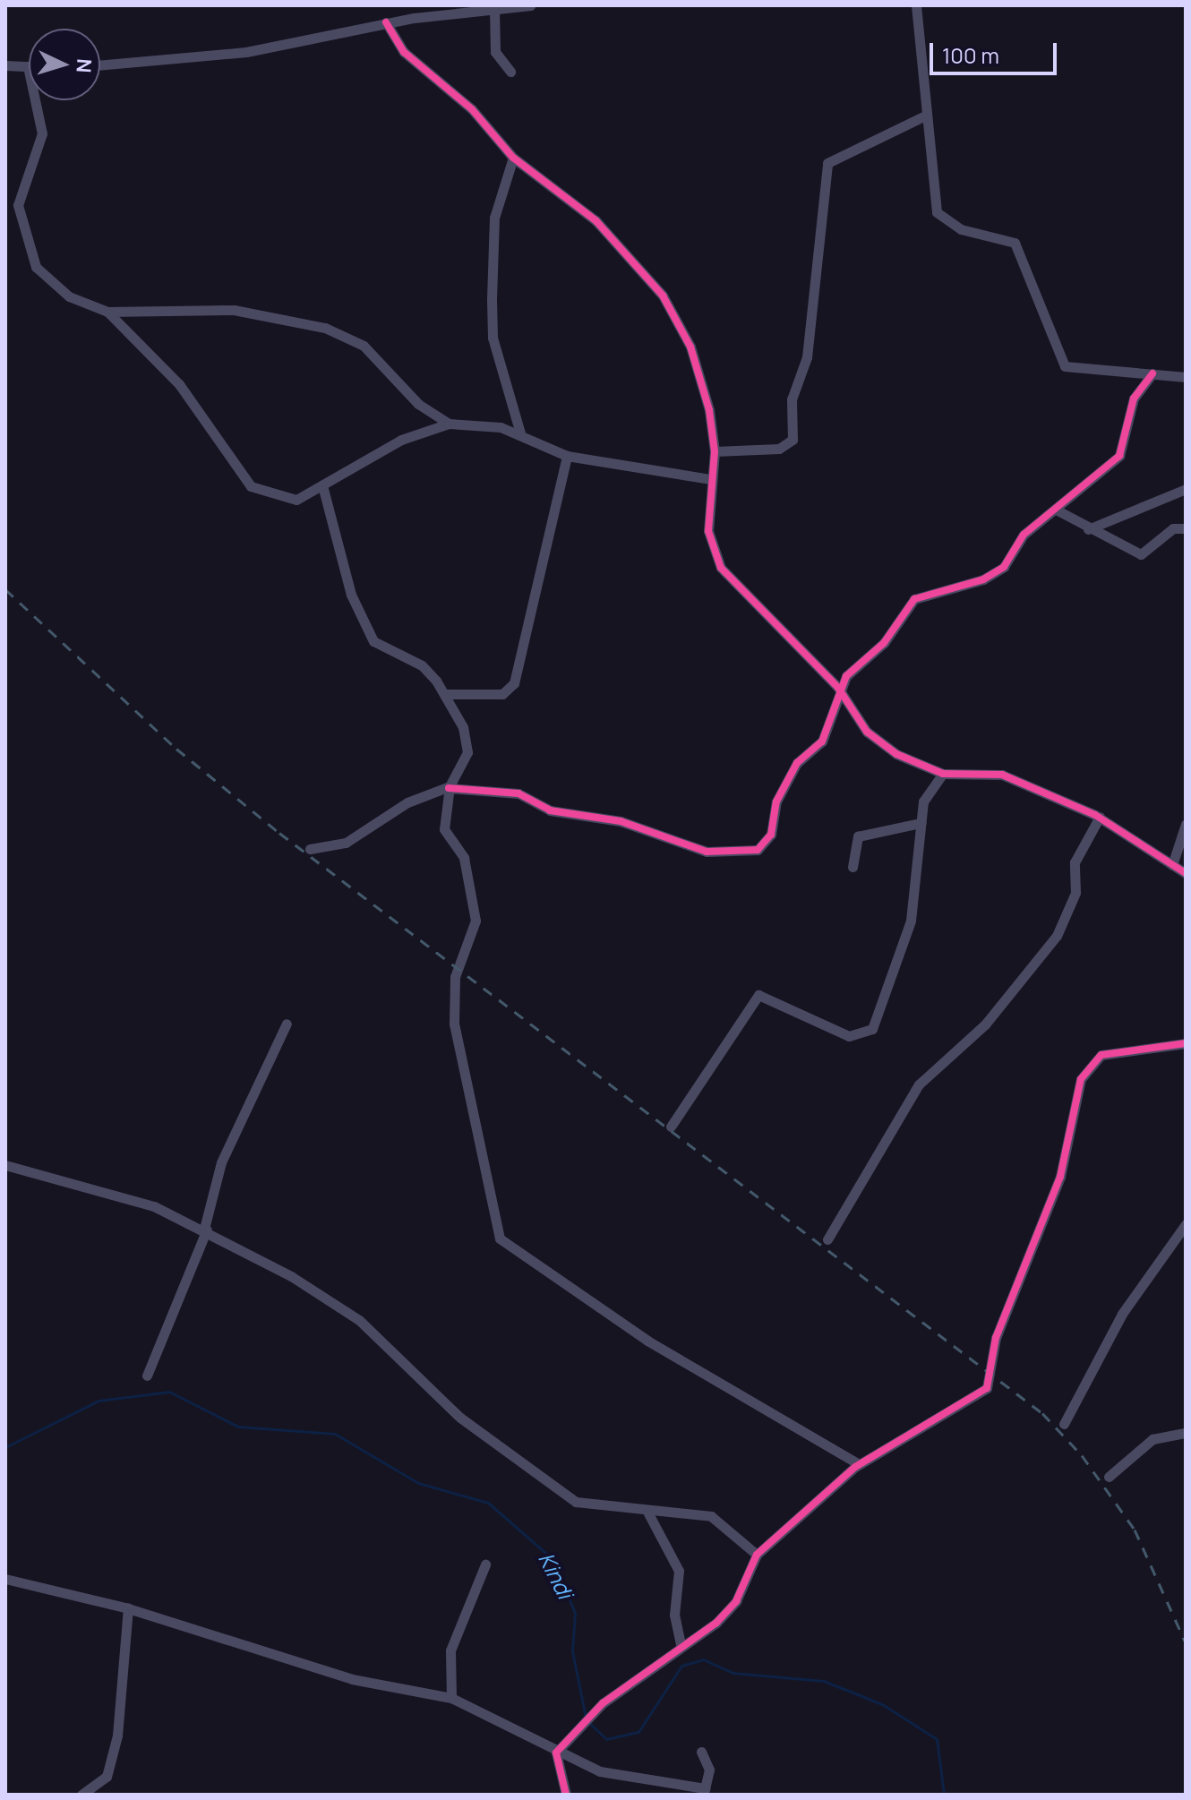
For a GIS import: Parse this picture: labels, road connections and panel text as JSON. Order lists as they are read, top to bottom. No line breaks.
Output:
{"water":["Kindi"],"scale_bar":"100 m","north":"right"}
